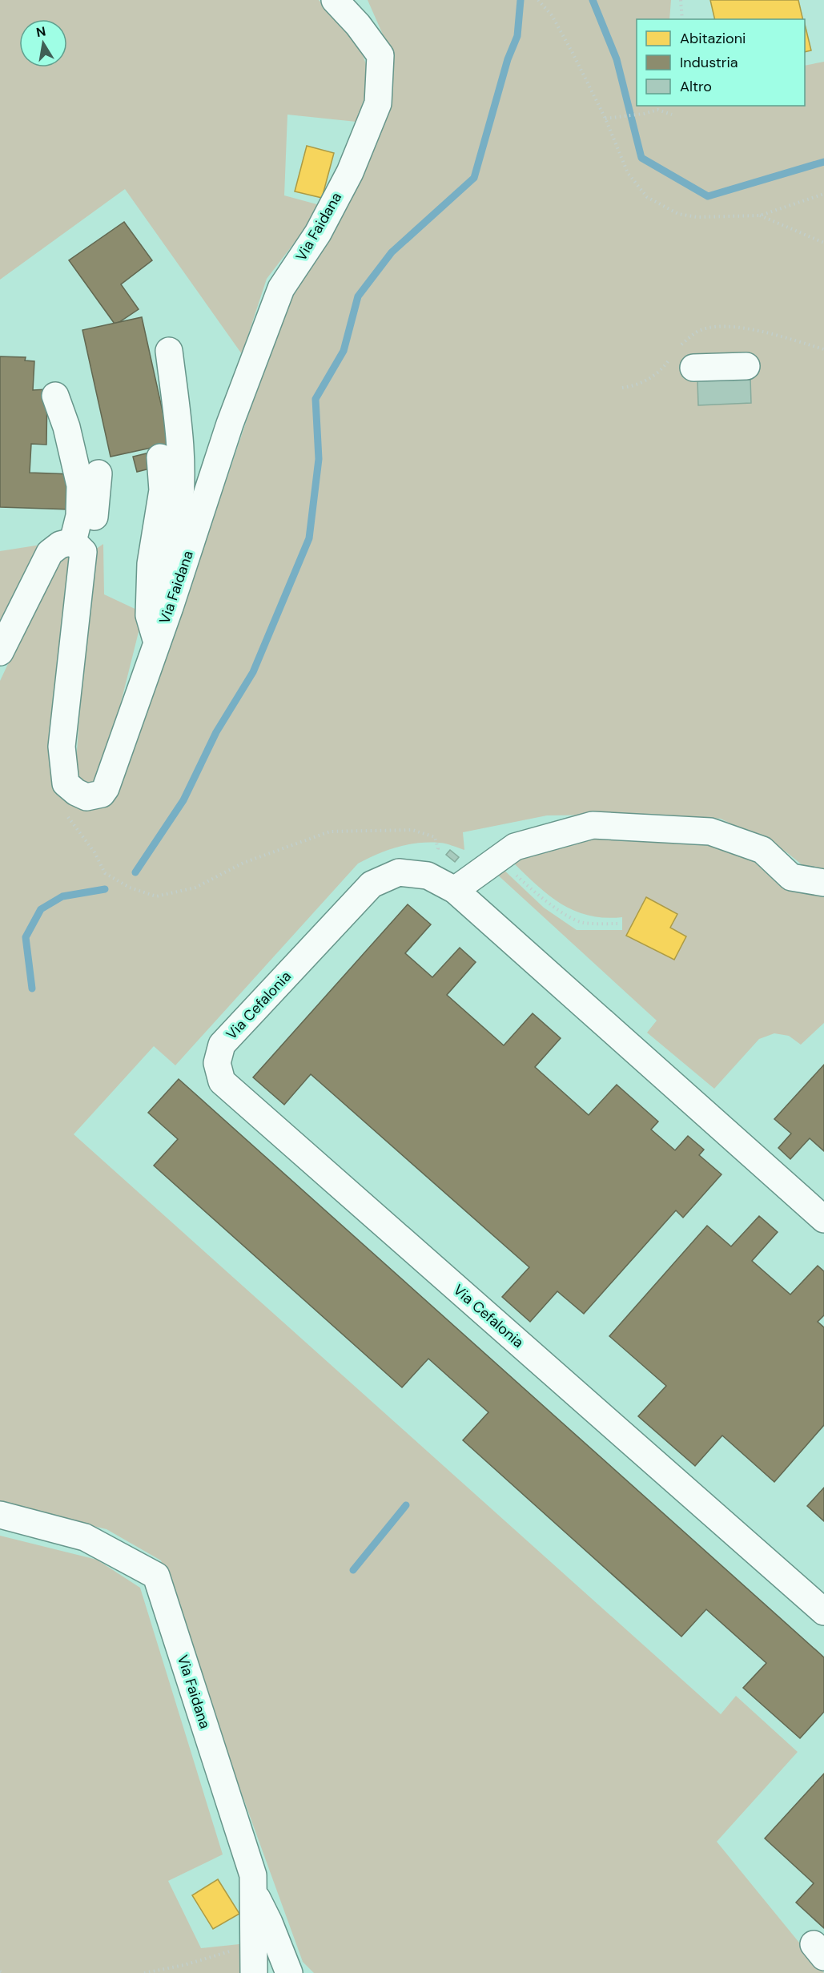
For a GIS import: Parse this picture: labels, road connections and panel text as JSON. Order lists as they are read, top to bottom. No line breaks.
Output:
{"streets":{"street":["Via Faidana","Via Cefalonia"]},"legend":["Abitazioni","Industria","Altro"],"north":"top"}
